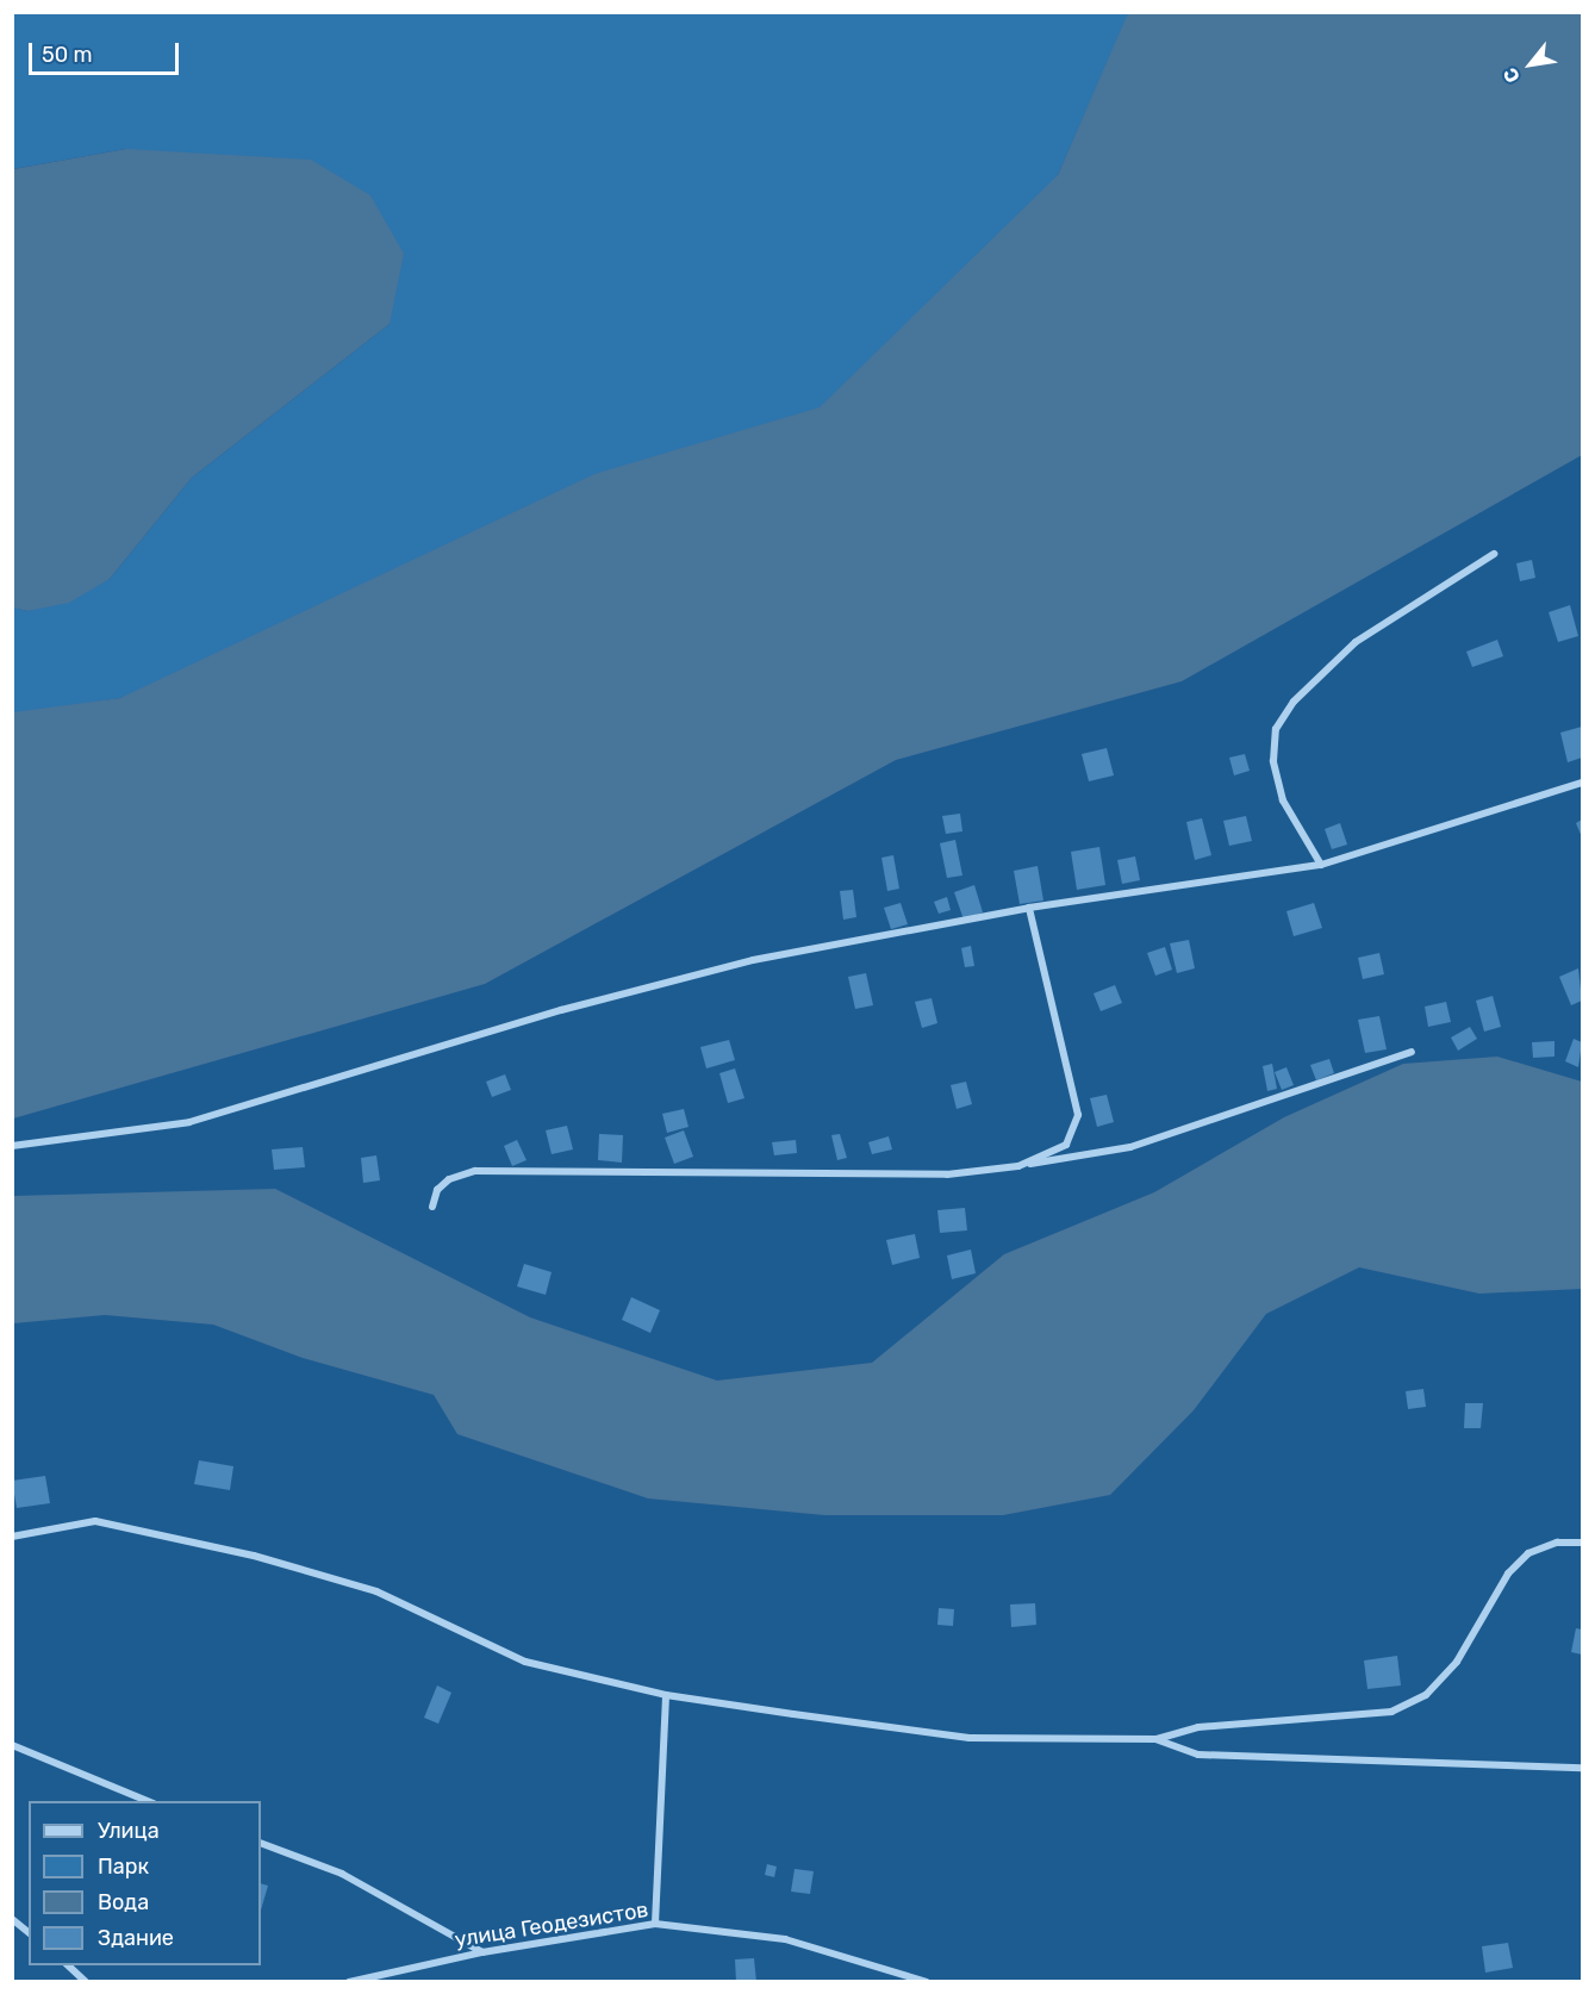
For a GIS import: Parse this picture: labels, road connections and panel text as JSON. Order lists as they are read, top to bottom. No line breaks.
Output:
{"streets":{"street":["улица Геодезистов"]},"legend":["Улица","Парк","Вода","Здание"],"scale_bar":"50 m","north":"bottom left"}
